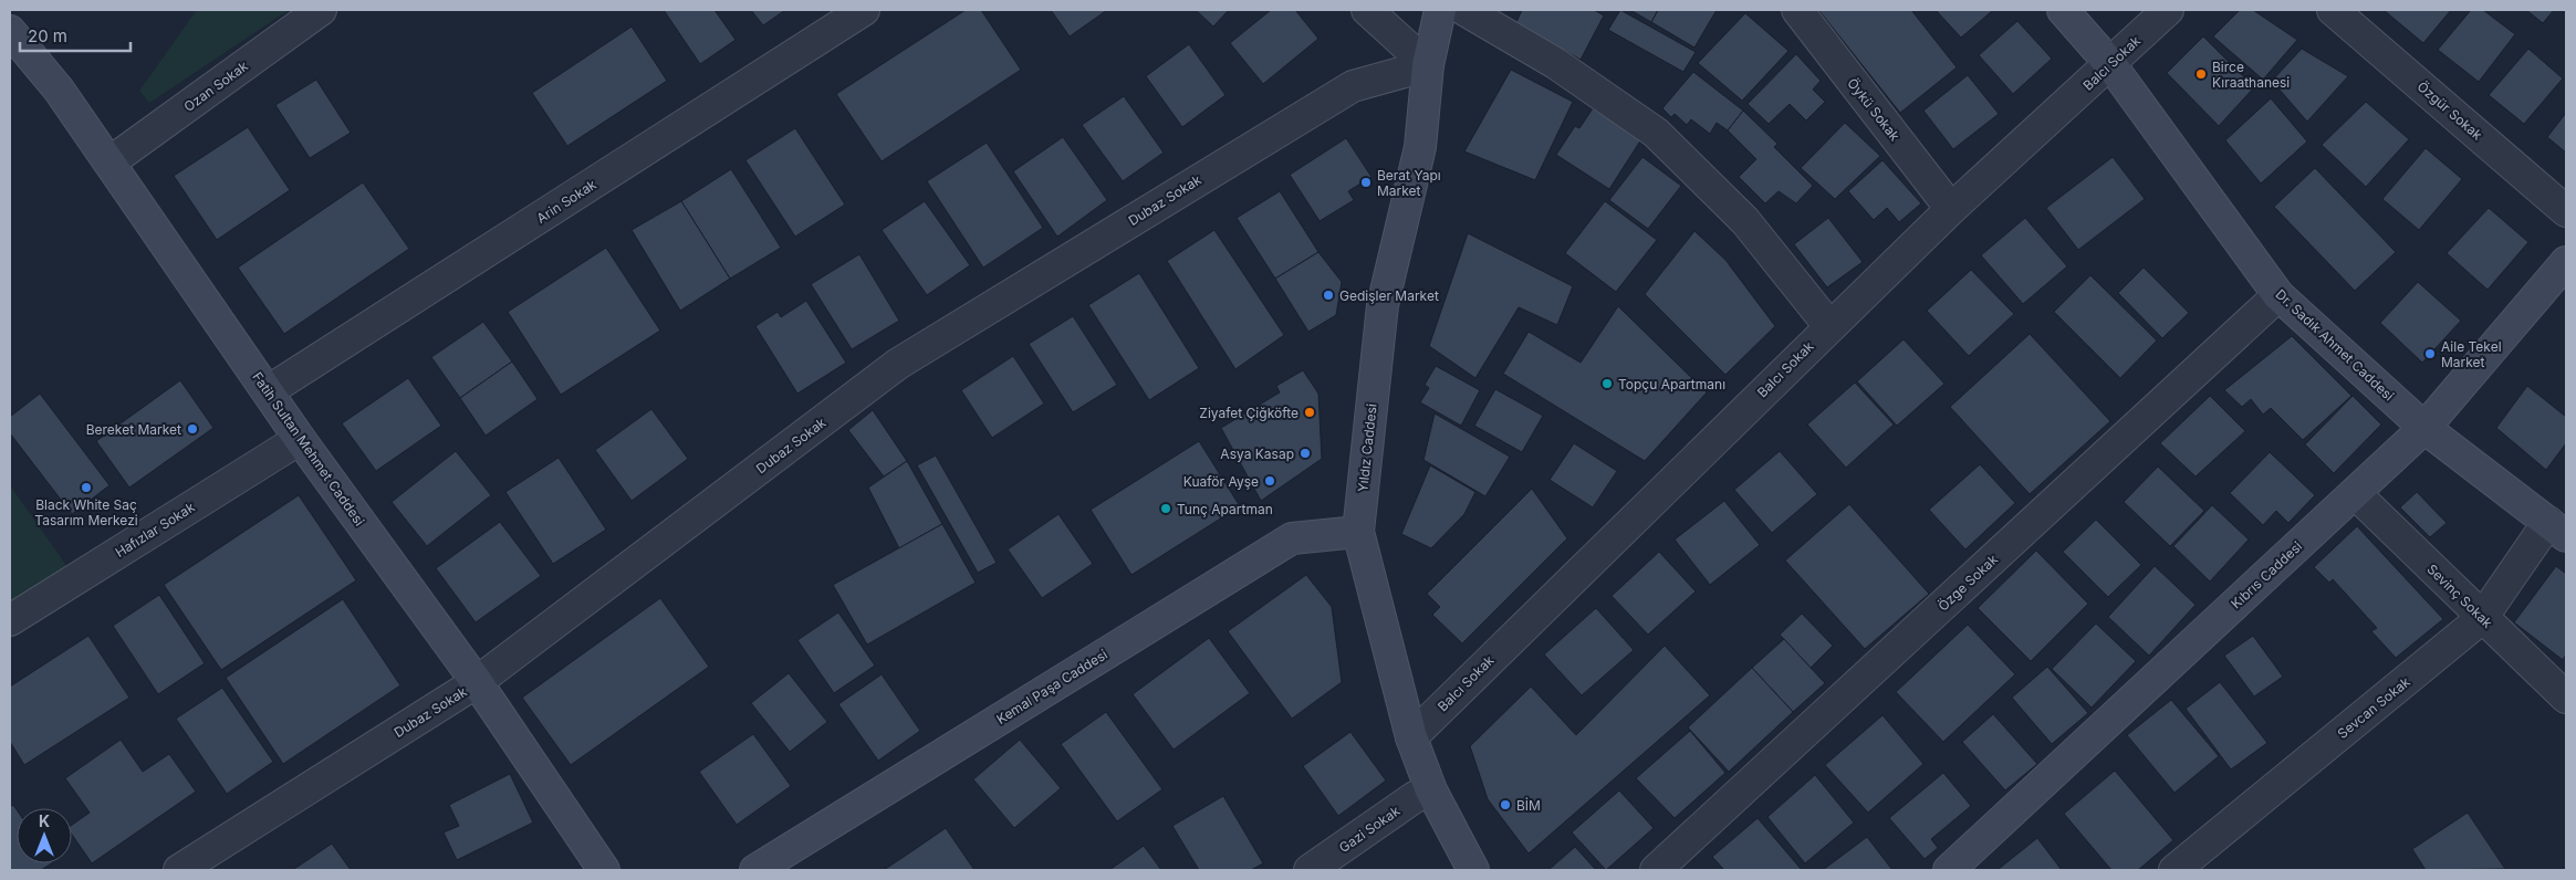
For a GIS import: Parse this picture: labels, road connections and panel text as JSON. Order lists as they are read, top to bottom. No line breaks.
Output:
{"streets":{"street":["Balcı Sokak","Ozan Sokak","Öykü Sokak","Özgür Sokak","Dubaz Sokak","Arin Sokak","Dr. Sadık Ahmet Caddesi","Yıldız Caddesi","Fatih Sultan Mehmet Caddesi","Hafızlar Sokak","Kıbrıs Caddesi","Özge Sokak","Sevinç Sokak","Kemal Paşa Caddesi","Sevcan Sokak","Gazi Sokak"]},"crossings":[["Balcı Sokak","Öykü Sokak"],["Balcı Sokak","Dr. Sadık Ahmet Caddesi"],["Balcı Sokak","Yıldız Caddesi"],["Ozan Sokak","Fatih Sultan Mehmet Caddesi"],["Dubaz Sokak","Yıldız Caddesi"],["Dubaz Sokak","Fatih Sultan Mehmet Caddesi"],["Arin Sokak","Fatih Sultan Mehmet Caddesi"],["Dr. Sadık Ahmet Caddesi","Kıbrıs Caddesi"],["Dr. Sadık Ahmet Caddesi","Özge Sokak"],["Dr. Sadık Ahmet Caddesi","Sevcan Sokak"],["Yıldız Caddesi","Kemal Paşa Caddesi"],["Yıldız Caddesi","Gazi Sokak"],["Fatih Sultan Mehmet Caddesi","Hafızlar Sokak"],["Kıbrıs Caddesi","Sevinç Sokak"],["Sevinç Sokak","Sevcan Sokak"]],"places":["Birce Kıraathanesi","Berat Yapı Market","Gedişler Market","Aile Tekel Market","Topçu Apartmanı","Ziyafet Çiğköfte","Bereket Market","Asya Kasap","Kuaför Ayşe","Black White Saç Tasarım Merkezi","Tunç Apartman","BİM"],"scale_bar":"20 m","north":"top"}
